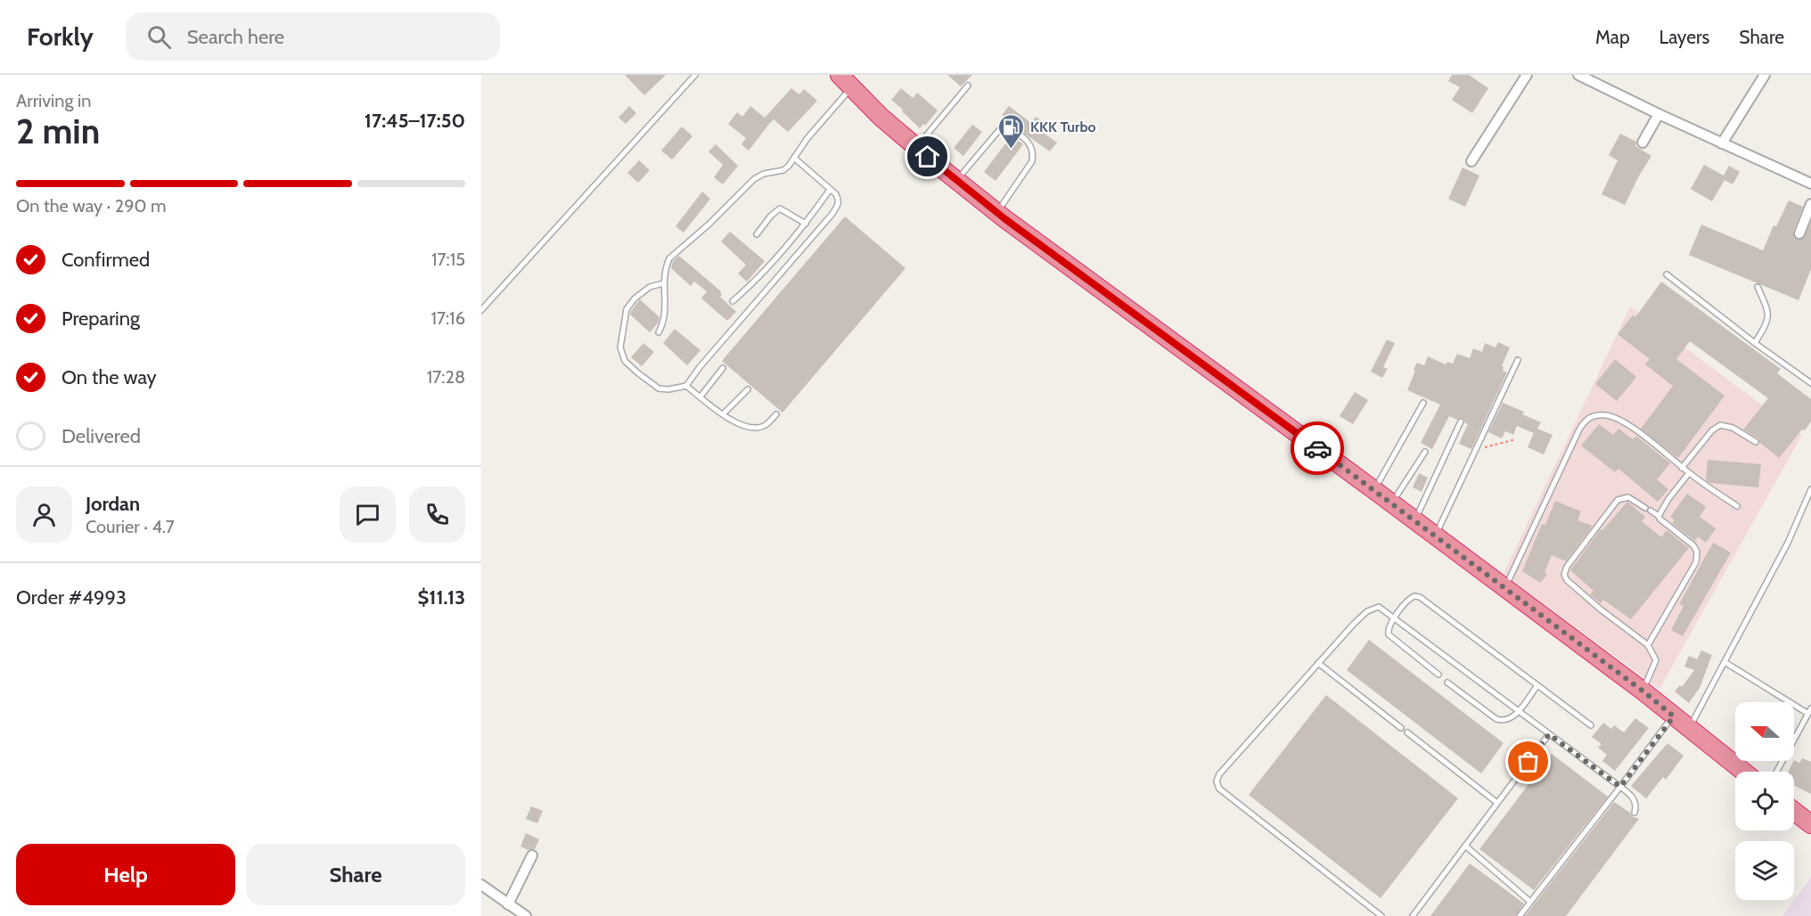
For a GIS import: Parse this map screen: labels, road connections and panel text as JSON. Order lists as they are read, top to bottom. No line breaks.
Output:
{"places":{"fuel station":["KKK Turbo"]},"north":"left","page":{"header":"Forkly","search":"Search here","nav":["Map","Layers","Share"],"heading":["2 min","Arriving in","17:45–17:50"],"panel":["Jordan","Courier · 4.7","Order #4993","$11.13"],"bar":"On the way · 290 m","list":[["Confirmed","17:15"],["Preparing","17:16"],["On the way","17:28"],"Delivered"],"buttons":["Help","Share"]}}
